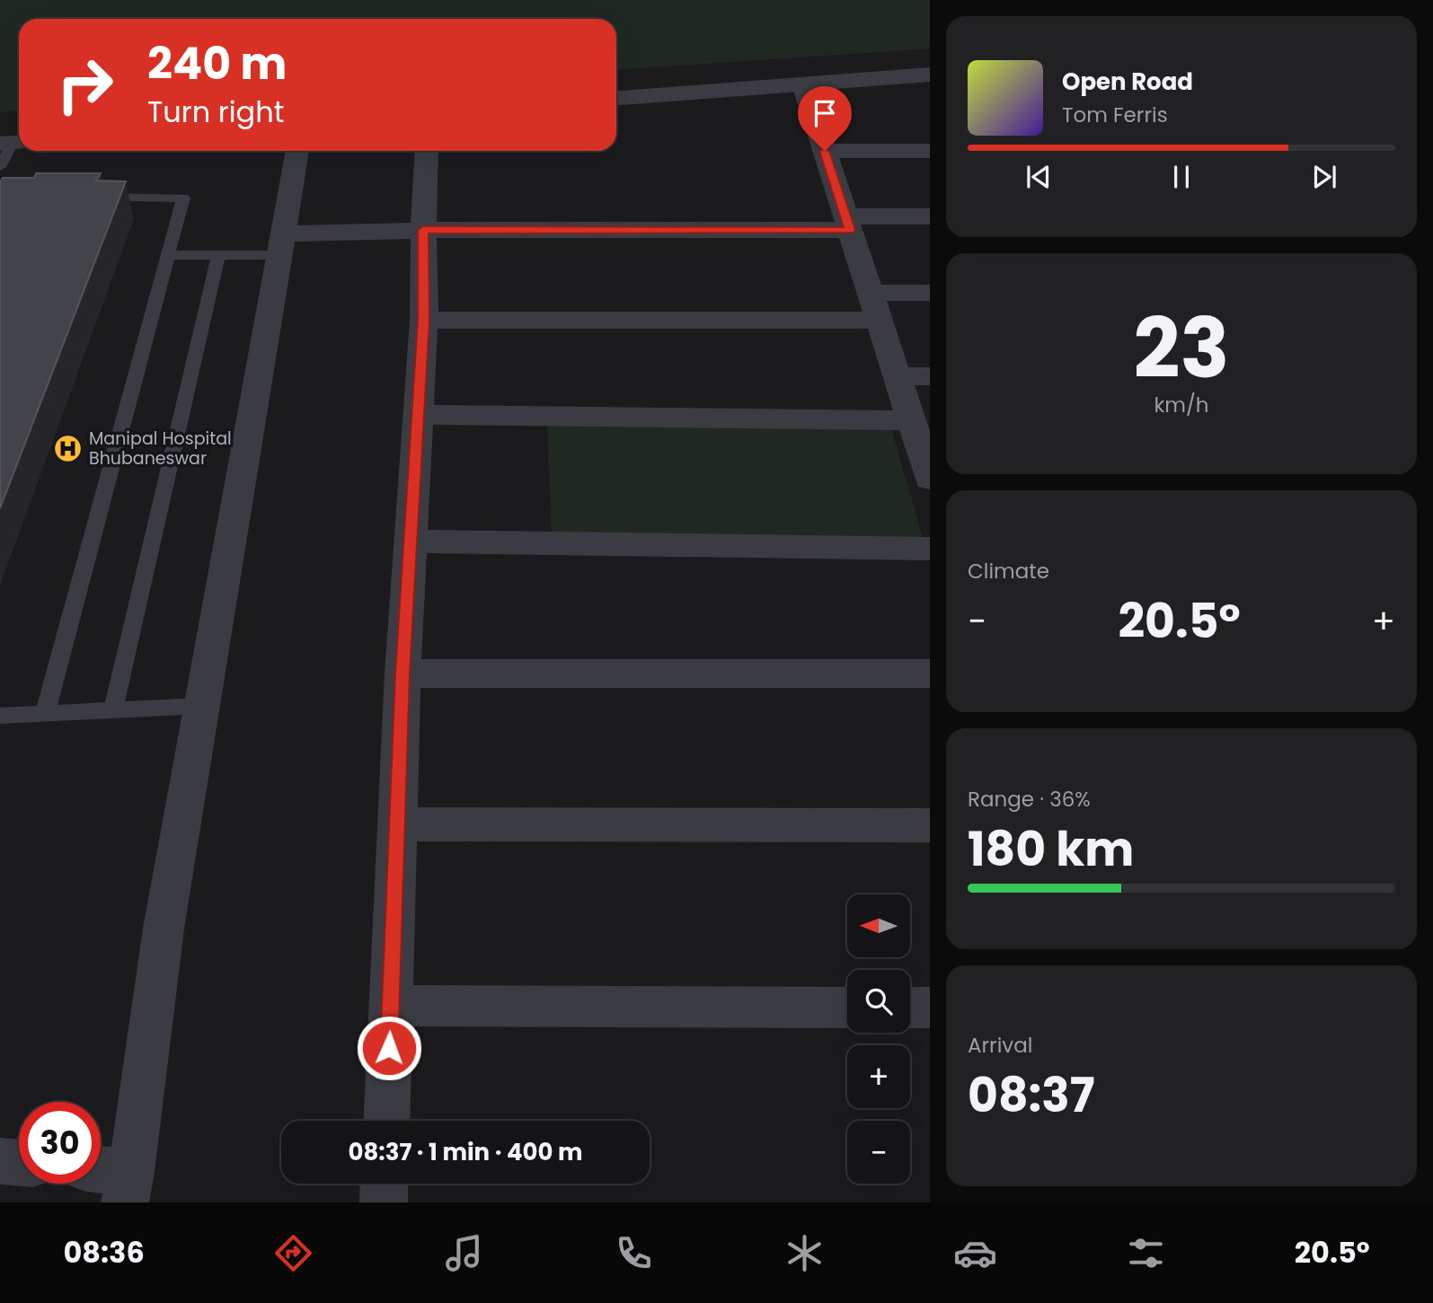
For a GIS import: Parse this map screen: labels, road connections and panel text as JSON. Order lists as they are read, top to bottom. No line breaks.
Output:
{"places":{"hospital":["Manipal Hospital Bhubaneswar"]},"north":"left","page":{"turn":["240 m","Turn right"],"song":["Open Road","Tom Ferris"],"tile":[["23","km/h"],"Climate",["Range · 36%","180 km"],["Arrival","08:37"]],"heat":["−","20.5°","+"],"map_buttons":["+","−"],"limit":"30","trip":"08:37 · 1 min · 400 m","tabs":["08:36","20.5°"]}}
